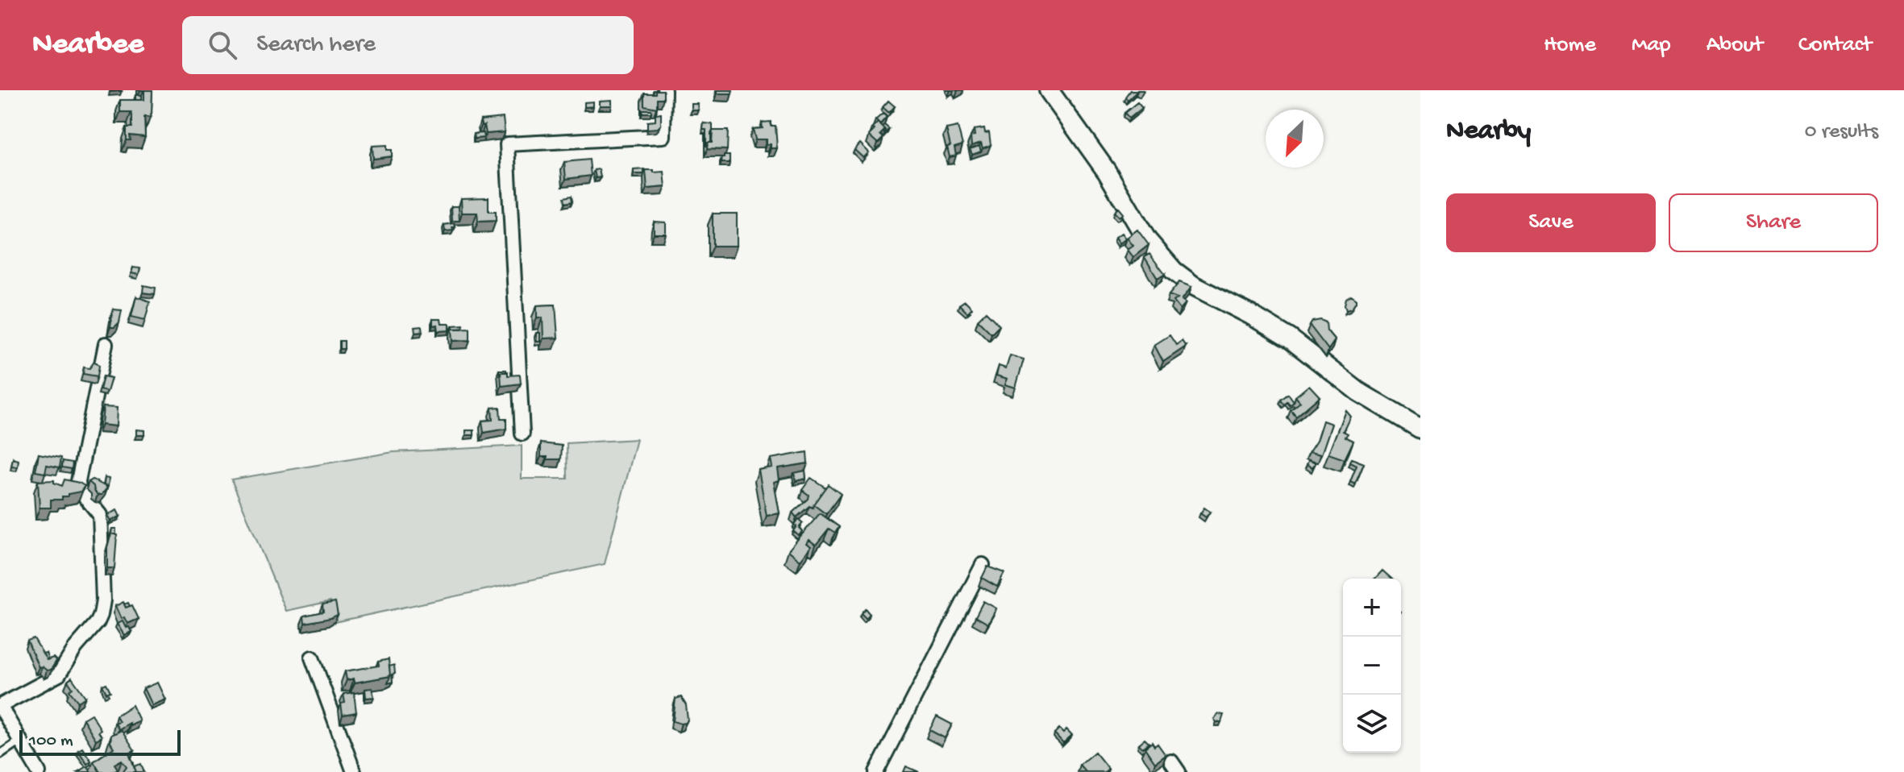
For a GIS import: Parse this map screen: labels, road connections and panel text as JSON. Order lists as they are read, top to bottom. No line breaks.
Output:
{"scale_bar":"100 m","north":"bottom left","page":{"header":"Nearbee","search":"Search here","nav":["Home","Map","About","Contact"],"heading":["Nearby","0 results"],"buttons":["Save","Share"],"map_buttons":["+","−"],"scale":"100 m"}}
